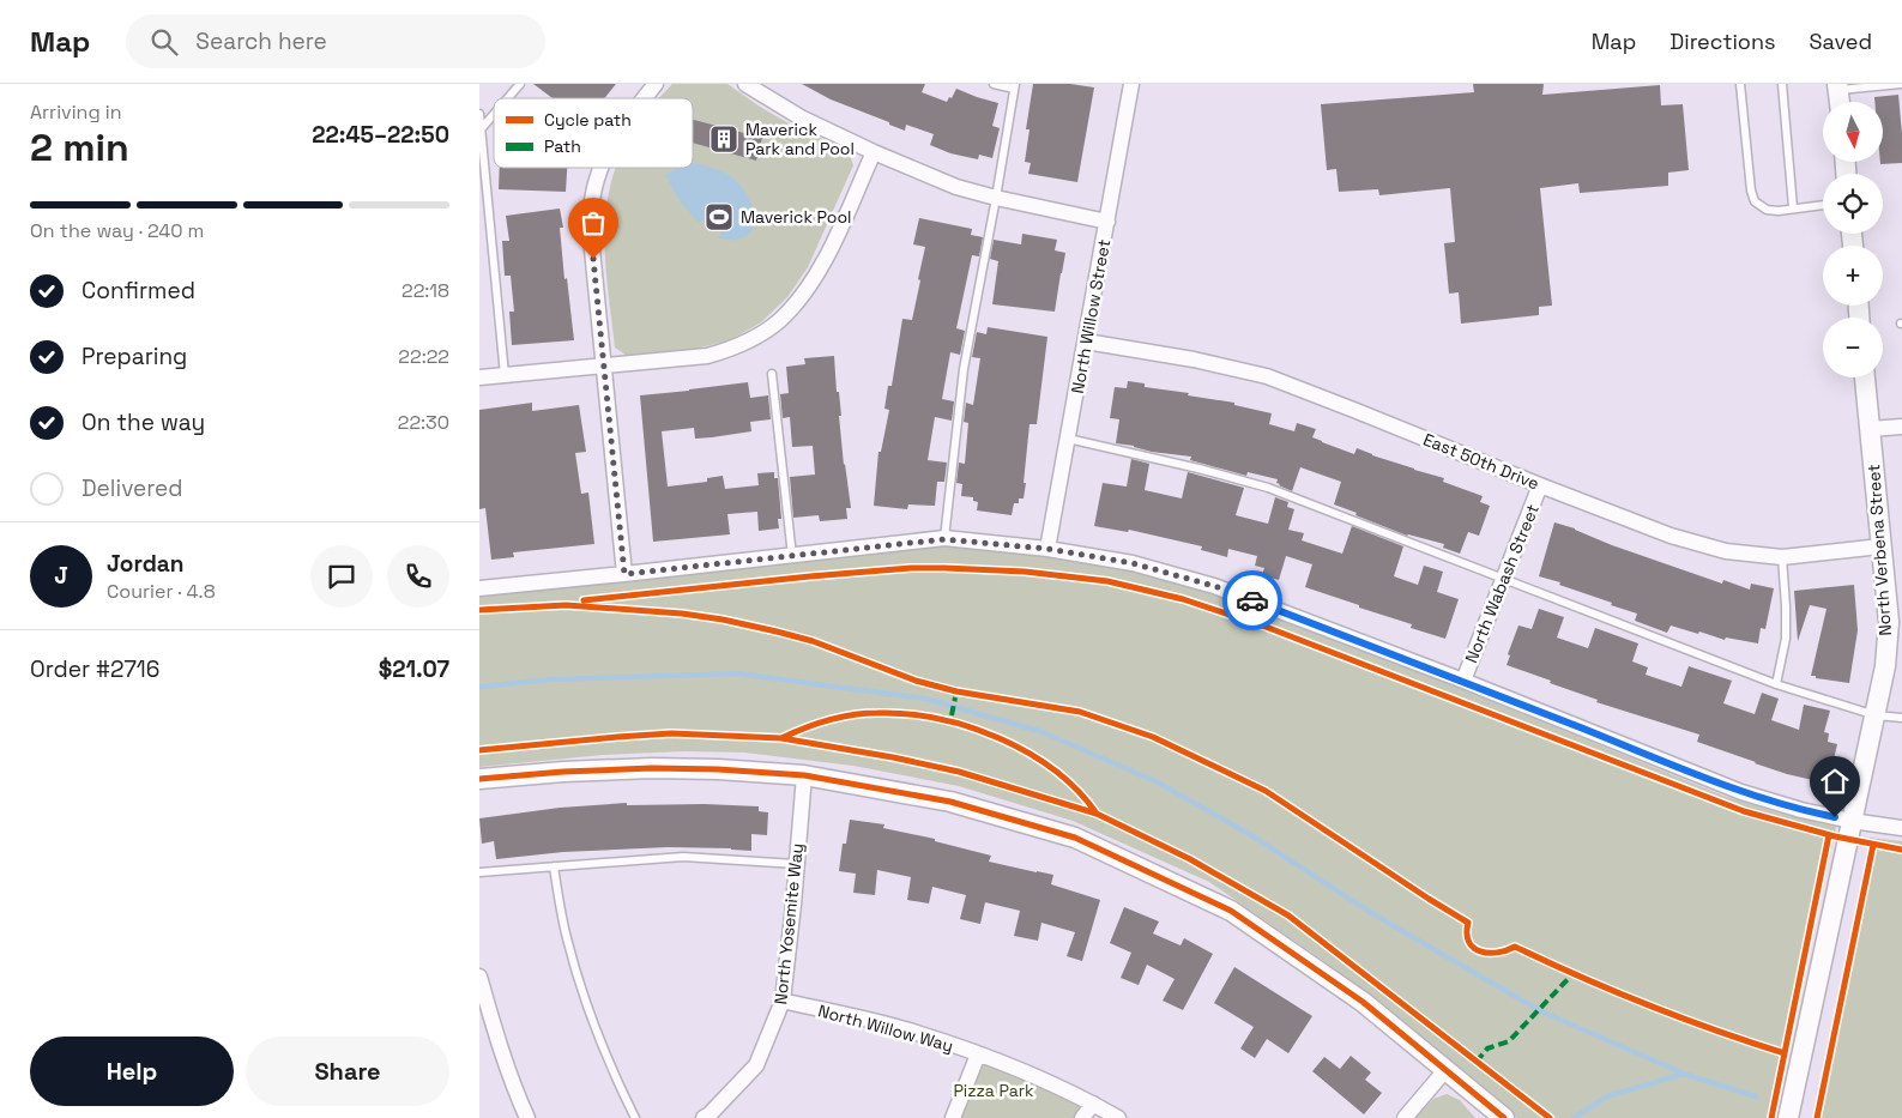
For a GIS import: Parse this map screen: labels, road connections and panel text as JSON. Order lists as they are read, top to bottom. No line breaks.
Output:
{"streets":{"street":["North Willow Street","East 50th Drive","North Verbena Street","North Wabash Street","North Yosemite Way","North Willow Way"]},"crossings":[["North Willow Street","East 50th Drive"],["East 50th Drive","North Verbena Street"],["East 50th Drive","North Wabash Street"],["North Yosemite Way","North Willow Way"]],"parks":["Pizza Park"],"places":{"building":["Maverick Park and Pool"],"sports":["Maverick Pool"]},"legend":["Cycle path","Path"],"north":"bottom","page":{"header":"Map","search":"Search here","nav":["Map","Directions","Saved"],"heading":["2 min","Arriving in","22:45–22:50"],"panel":["Jordan","Courier · 4.8","Order #2716","$21.07"],"map_buttons":["+","−"],"bar":"On the way · 240 m","list":[["Confirmed","22:18"],["Preparing","22:22"],["On the way","22:30"],"Delivered"],"round":"J","buttons":["Help","Share"]}}
